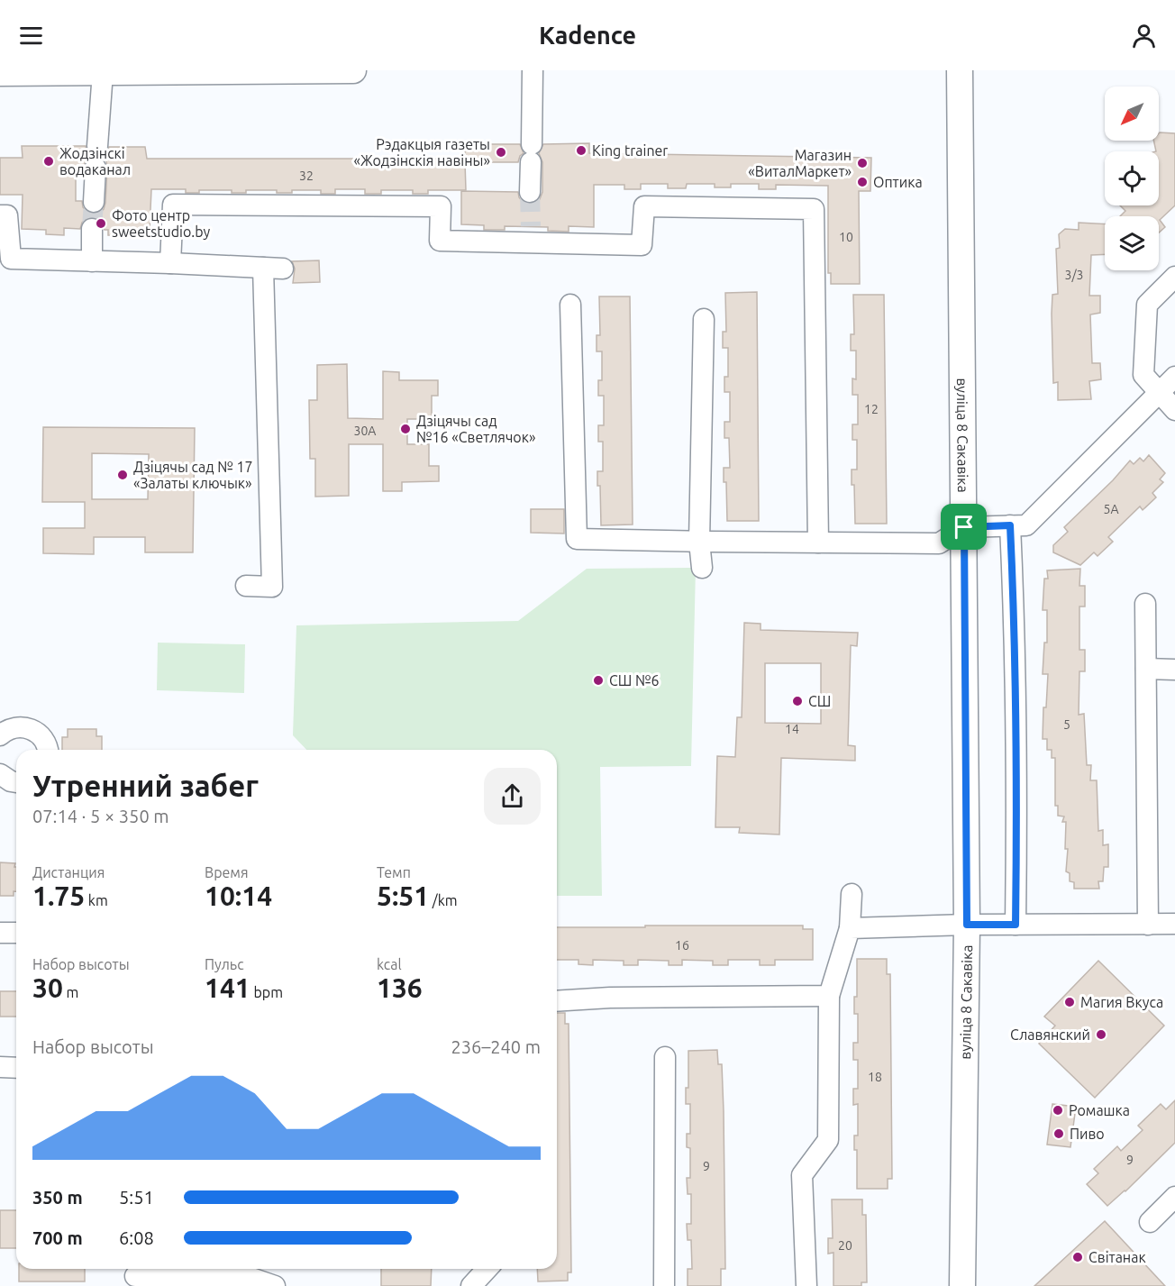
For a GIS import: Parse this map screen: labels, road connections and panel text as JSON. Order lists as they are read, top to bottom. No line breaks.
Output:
{"streets":{"main road":["вуліца 8 Сакавіка"]},"places":["King trainer","Рэдакцыя газеты «Жодзінскія навіны»","Жодзінскі водаканал","Магазин «ВиталМаркет»","Оптика","Фото центр sweetstudio.by","Дзіцячы сад №16 «Светлячок»","Дзіцячы сад № 17 «Залаты ключык»","СШ №6","СШ","Магия Вкуса","Славянский","Ромашка","Пиво","Світанак"],"house_numbers":["32","10","3/3","12","30А","5А","5","14","16","18","9","9","20"],"north":"bottom left","page":{"header":"Kadence","heading":["Утренний забег","07:14 · 5 × 350 m"],"stats":[["Дистанция","1.75 km"],["Время","10:14"],["Темп","5:51 /km"],["Набор высоты","30 m"],["Пульс","141 bpm"],["kcal","136"]],"chart":["Набор высоты","236–240 m"],"list":[{"name":"350 m","note":"5:51"},{"name":"700 m","note":"6:08"}]}}
